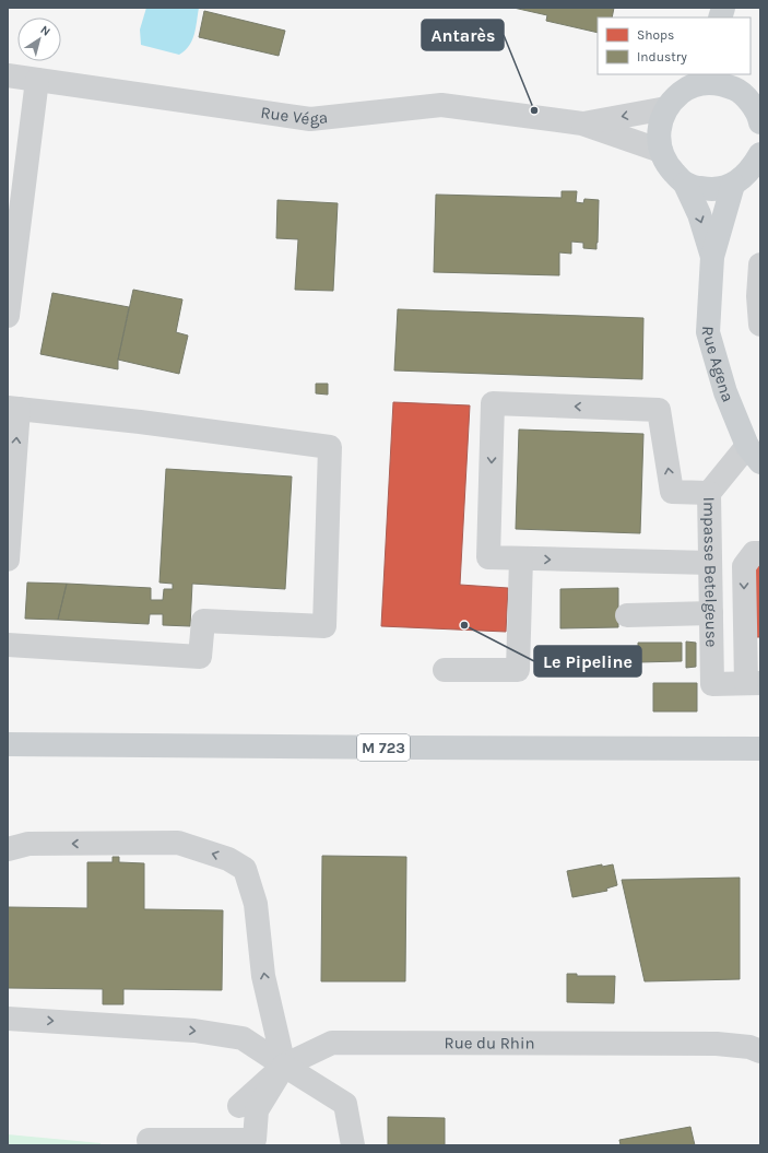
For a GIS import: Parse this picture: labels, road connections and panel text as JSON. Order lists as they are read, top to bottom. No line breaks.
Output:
{"streets":{"main road":["Rue Agena","M 723"],"street":["Rue Véga","Impasse Betelgeuse","Rue du Rhin"]},"crossings":[["Rue Agena","Impasse Betelgeuse"]],"places":["Antarès","Le Pipeline"],"legend":["Shops","Industry"],"north":"top right"}
